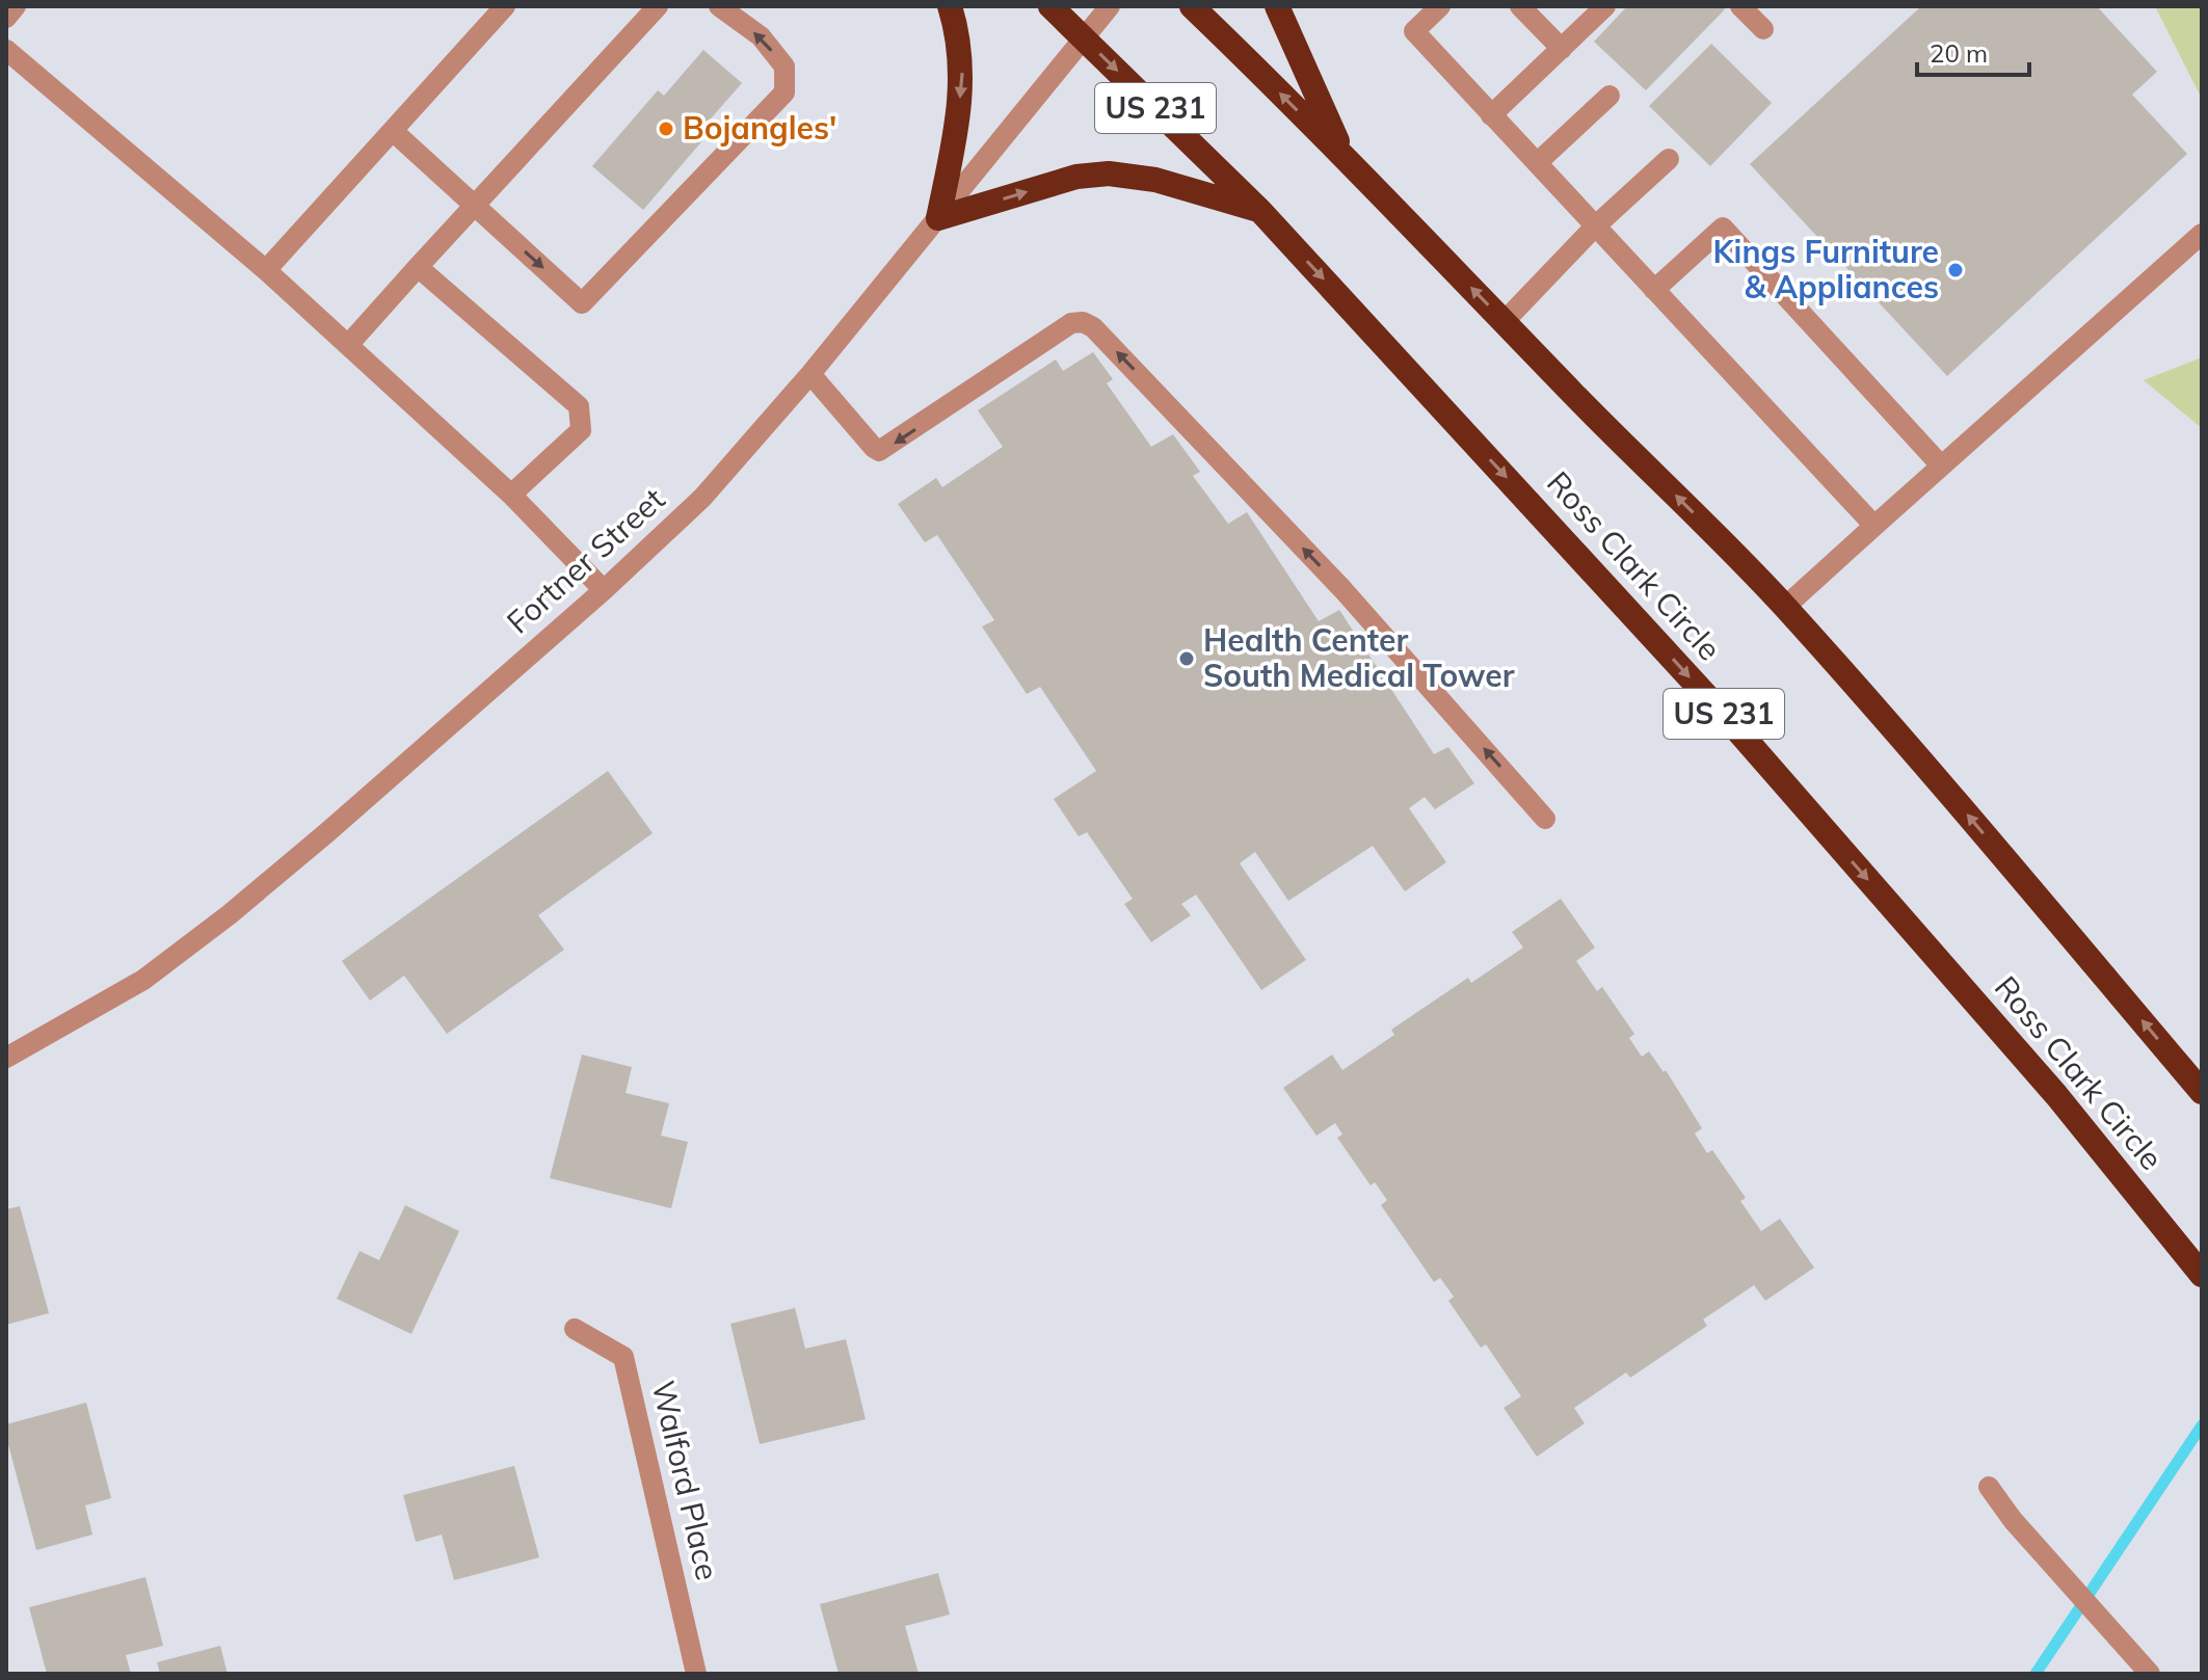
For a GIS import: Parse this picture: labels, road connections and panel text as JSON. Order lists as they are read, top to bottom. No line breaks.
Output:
{"streets":{"highway":["US 231","Ross Clark Circle"],"street":["Fortner Street","Walford Place"]},"crossings":[["Fortner Street","Ross Clark Circle"]],"places":["Bojangles'","Kings Furniture & Appliances","Health Center South Medical Tower"],"scale_bar":"20 m"}
